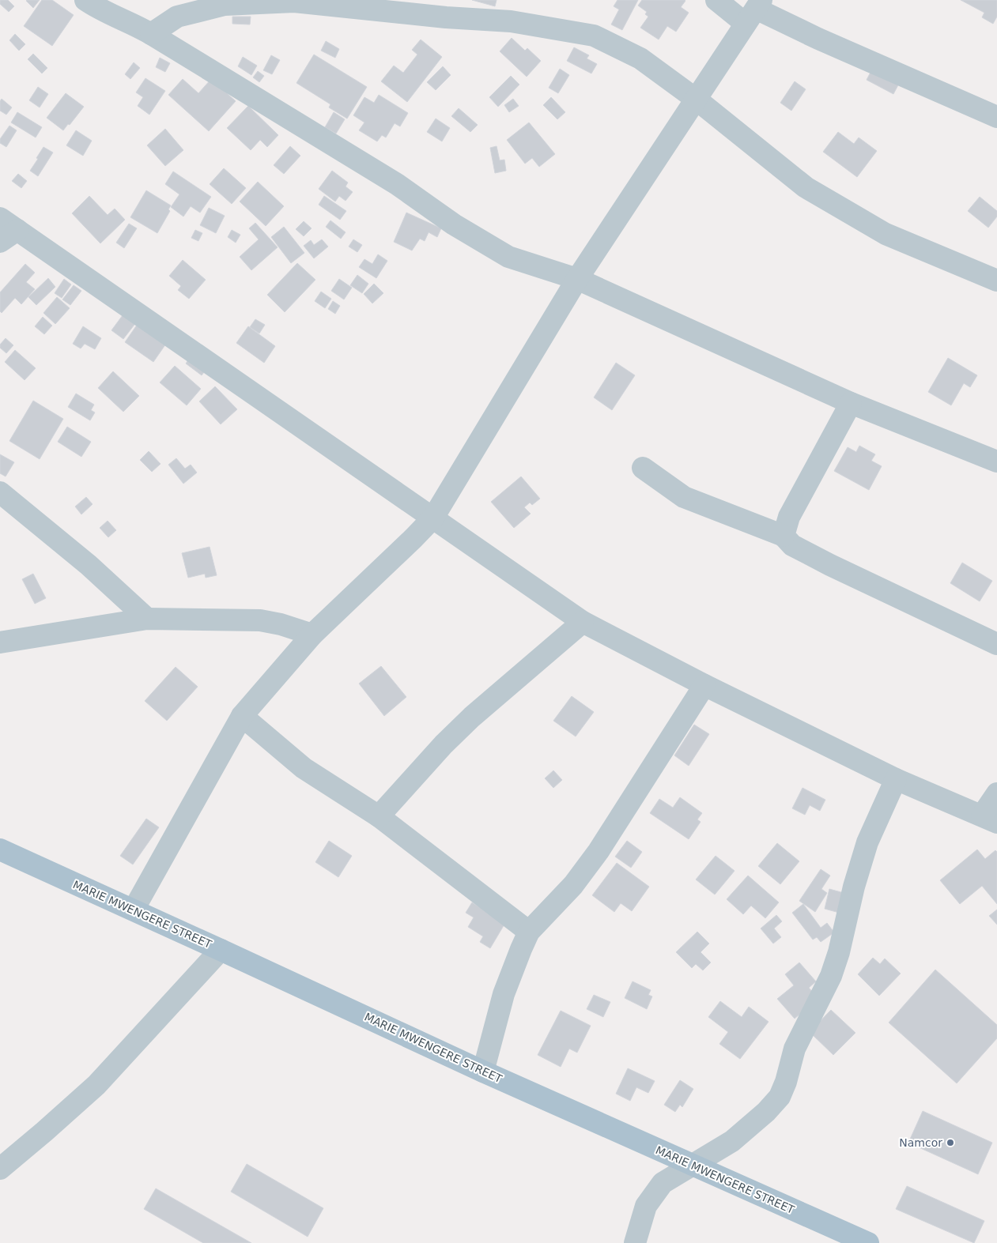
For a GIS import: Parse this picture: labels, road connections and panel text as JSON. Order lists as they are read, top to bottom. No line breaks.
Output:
{"streets":{"main road":["MARIE MWENGERE STREET"]},"places":["Namcor"]}
